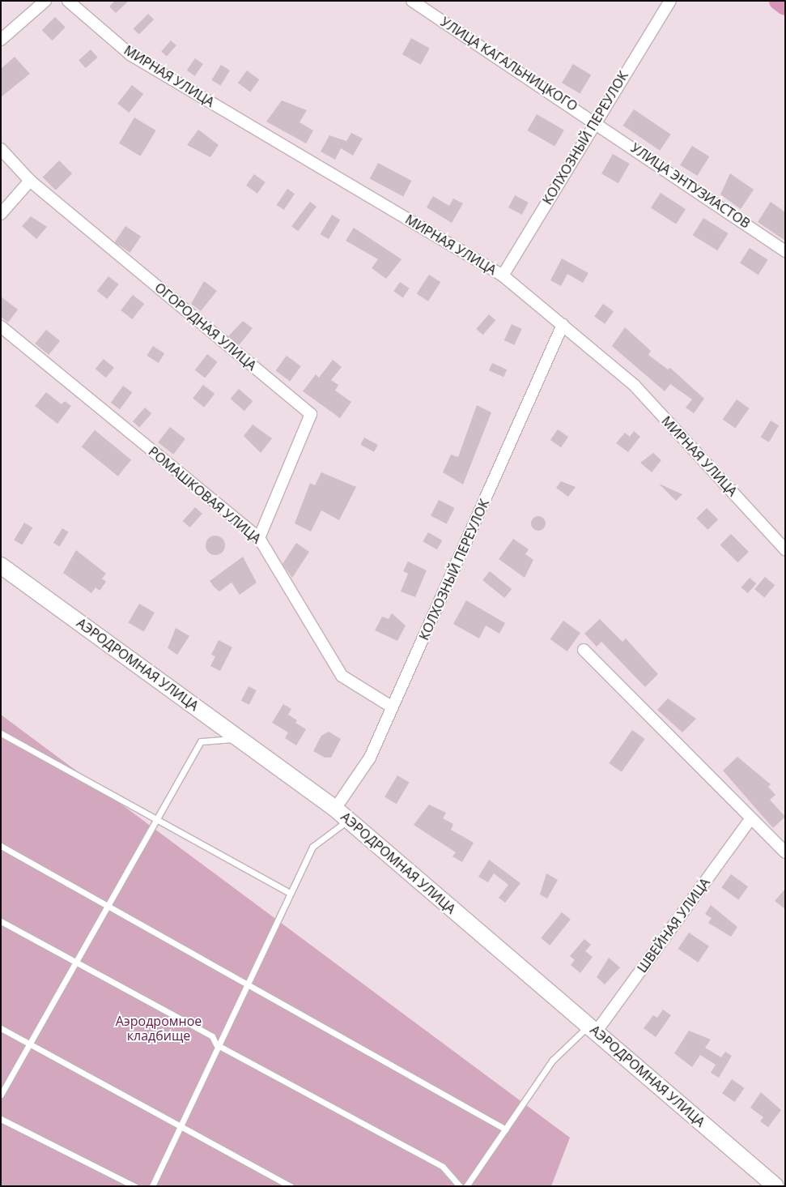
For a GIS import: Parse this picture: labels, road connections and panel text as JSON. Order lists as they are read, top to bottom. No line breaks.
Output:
{"streets":{"street":["УЛИЦА КАГАЛЬНИЦКОГО","МИРНАЯ УЛИЦА","КОЛХОЗНЫЙ ПЕРЕУЛОК","УЛИЦА ЭНТУЗИАСТОВ","ОГОРОДНАЯ УЛИЦА","РОМАШКОВАЯ УЛИЦА","АЭРОДРОМНАЯ УЛИЦА","ШВЕЙНАЯ УЛИЦА"]},"crossings":[["УЛИЦА КАГАЛЬНИЦКОГО","КОЛХОЗНЫЙ ПЕРЕУЛОК"],["УЛИЦА КАГАЛЬНИЦКОГО","УЛИЦА ЭНТУЗИАСТОВ"],["МИРНАЯ УЛИЦА","КОЛХОЗНЫЙ ПЕРЕУЛОК"],["КОЛХОЗНЫЙ ПЕРЕУЛОК","УЛИЦА ЭНТУЗИАСТОВ"],["КОЛХОЗНЫЙ ПЕРЕУЛОК","РОМАШКОВАЯ УЛИЦА"],["КОЛХОЗНЫЙ ПЕРЕУЛОК","АЭРОДРОМНАЯ УЛИЦА"],["ОГОРОДНАЯ УЛИЦА","РОМАШКОВАЯ УЛИЦА"],["АЭРОДРОМНАЯ УЛИЦА","ШВЕЙНАЯ УЛИЦА"]],"parks":["Аэродромное кладбище"]}
